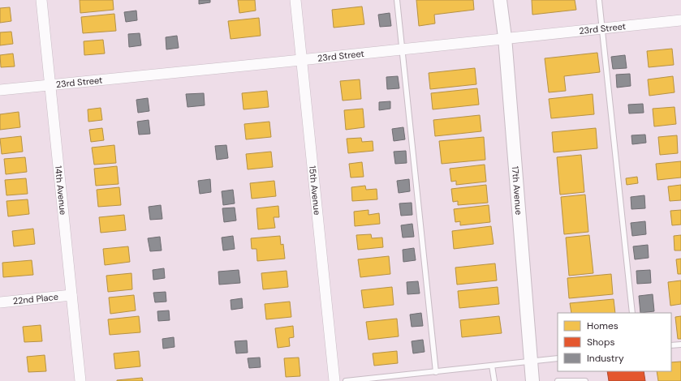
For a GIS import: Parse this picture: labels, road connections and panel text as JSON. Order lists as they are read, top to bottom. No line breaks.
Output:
{"streets":{"street":["23rd Street","14th Avenue","15th Avenue","17th Avenue","22nd Place"]},"crossings":[["23rd Street","14th Avenue"],["23rd Street","15th Avenue"],["23rd Street","17th Avenue"],["14th Avenue","22nd Place"]],"legend":["Homes","Shops","Industry"]}
